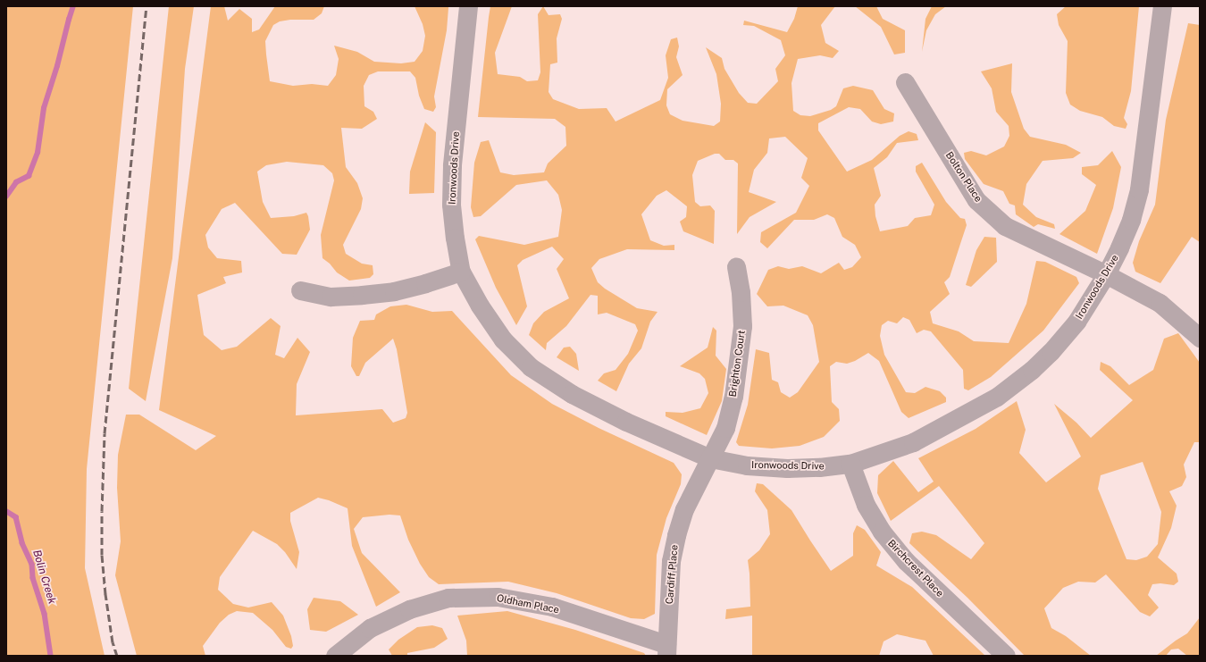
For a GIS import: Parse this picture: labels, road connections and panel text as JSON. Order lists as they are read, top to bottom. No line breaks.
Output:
{"streets":{"street":["Ironwoods Drive","Bolton Place","Brighton Court","Birchcrest Place","Cardiff Place","Oldham Place"]},"crossings":[["Ironwoods Drive","Bolton Place"],["Ironwoods Drive","Brighton Court"],["Ironwoods Drive","Birchcrest Place"],["Ironwoods Drive","Cardiff Place"],["Brighton Court","Cardiff Place"],["Cardiff Place","Oldham Place"]],"water":["Bolin Creek"]}
